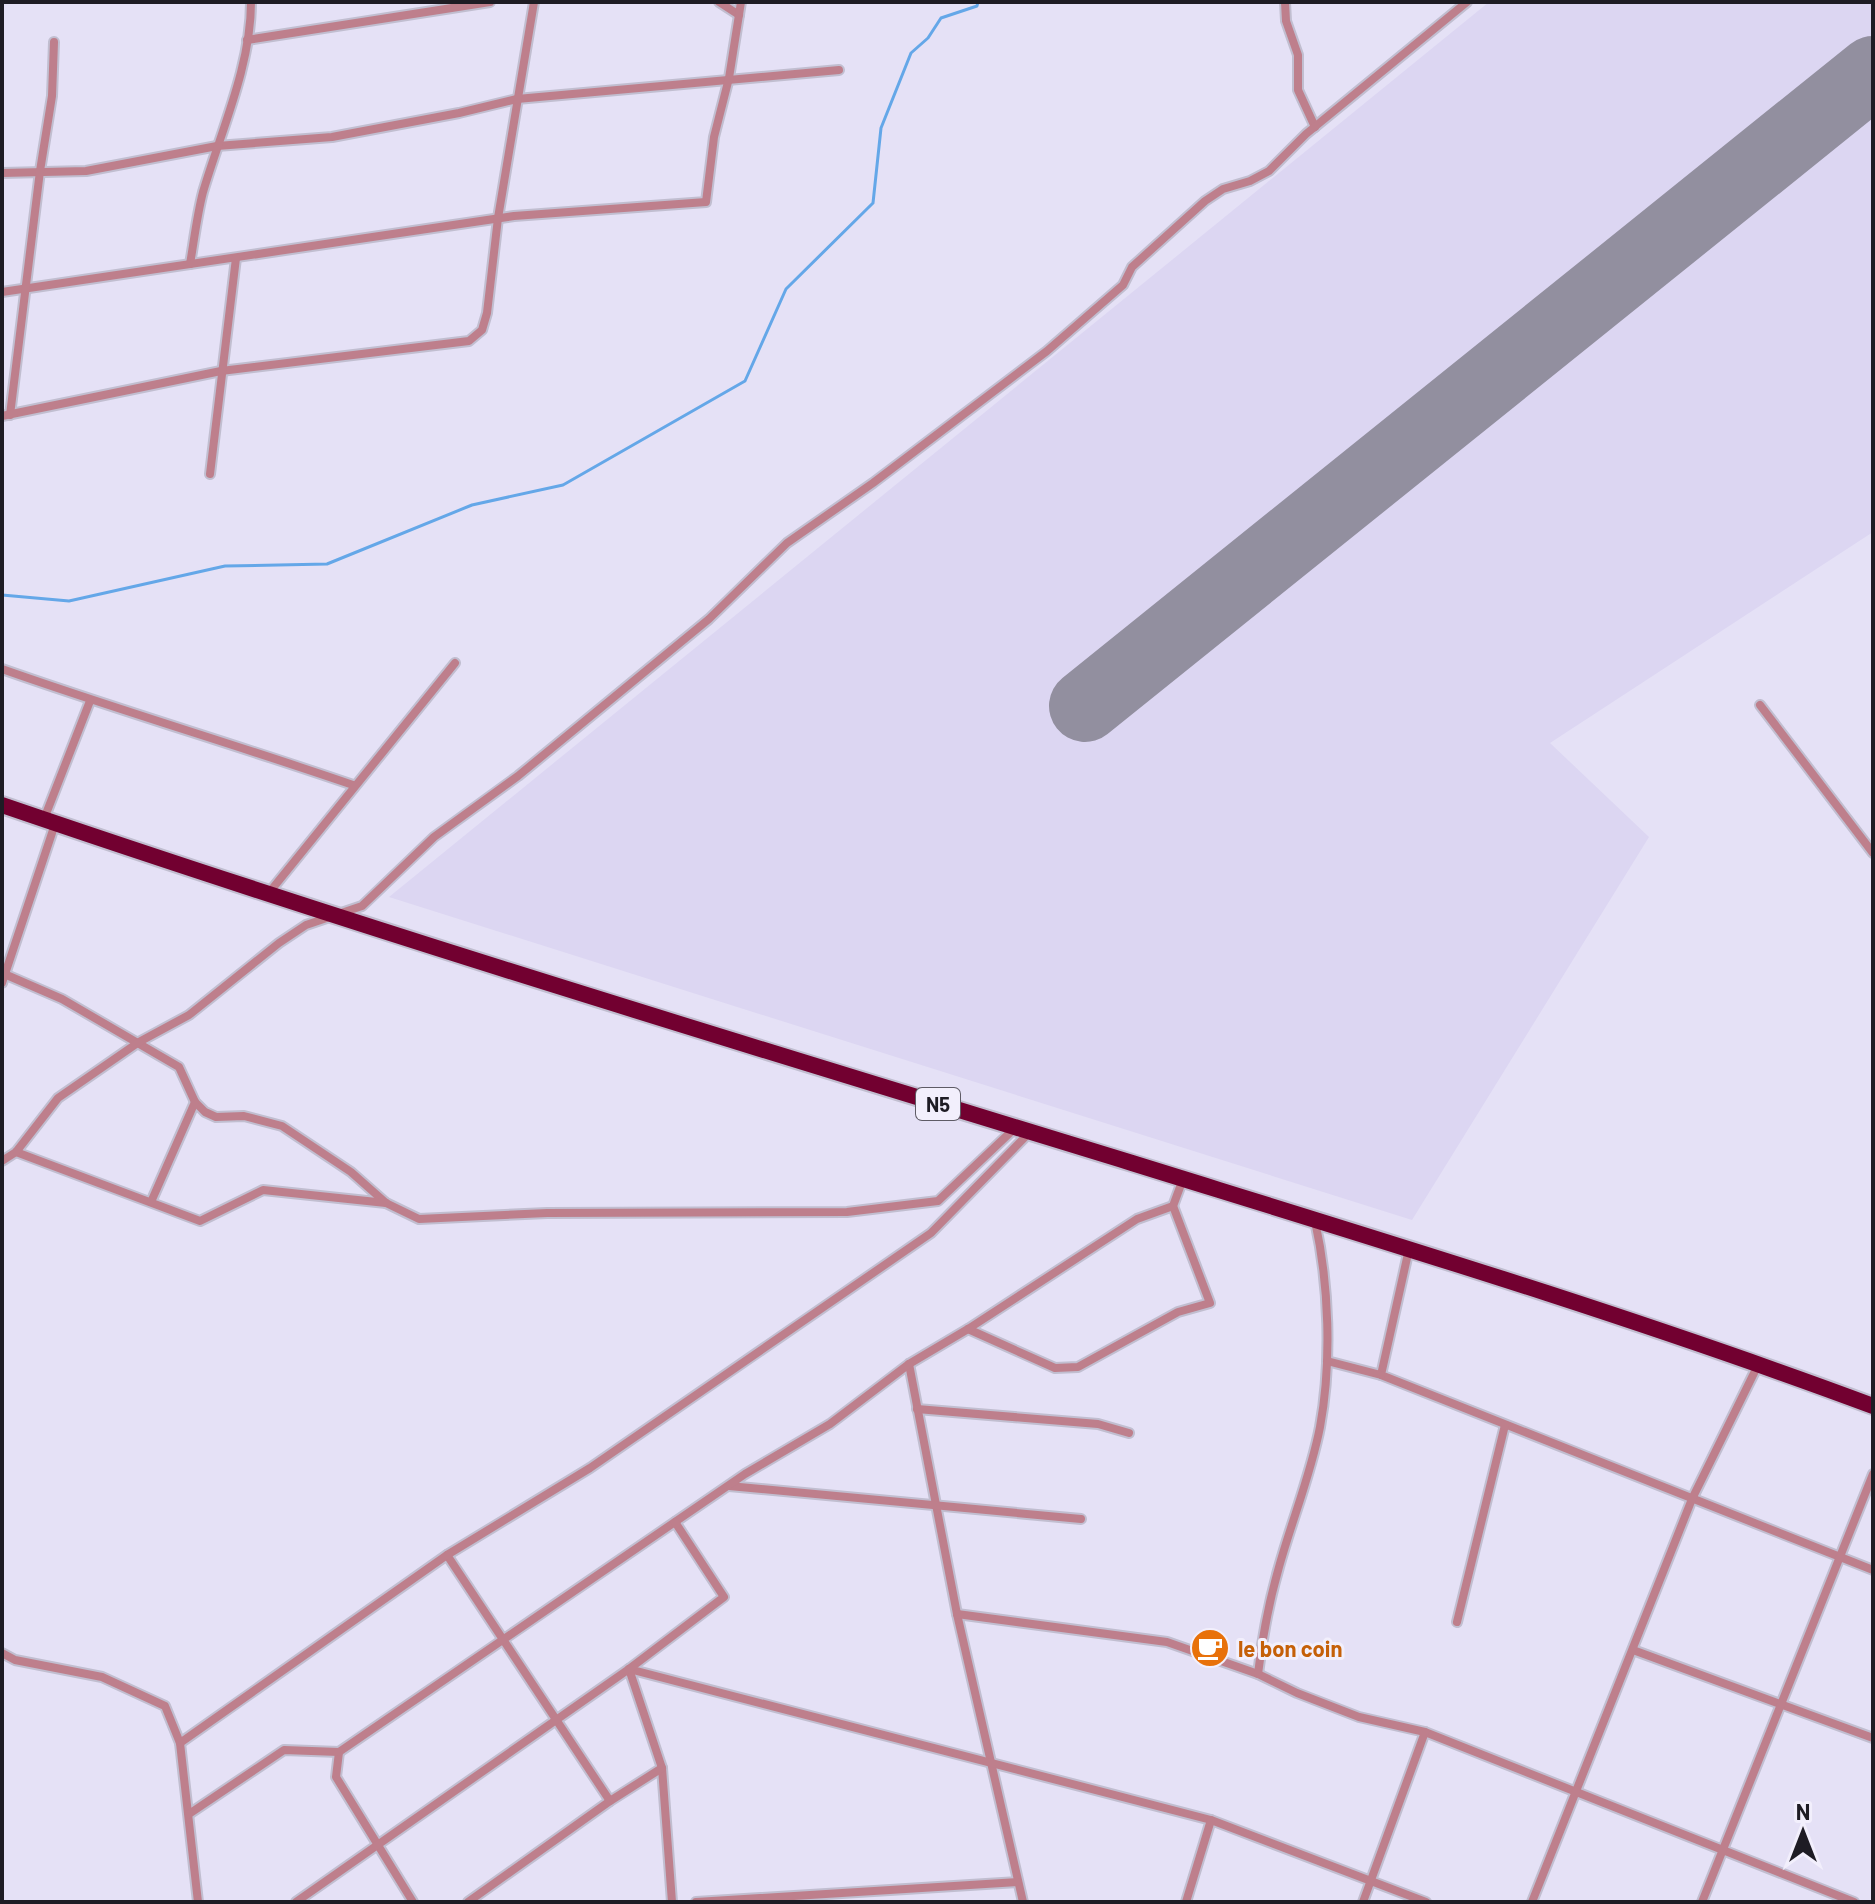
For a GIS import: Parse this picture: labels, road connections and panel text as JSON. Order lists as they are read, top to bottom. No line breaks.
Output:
{"streets":{"highway":["N5"]},"places":{"cafe":["le bon coin"]},"north":"top"}
